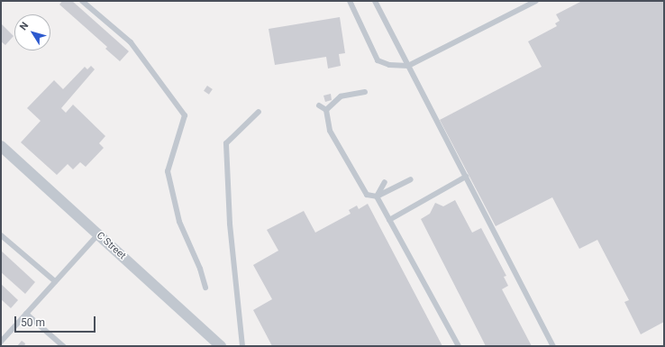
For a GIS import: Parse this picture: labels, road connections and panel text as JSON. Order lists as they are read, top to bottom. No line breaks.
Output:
{"streets":{"street":["C Street"]},"scale_bar":"50 m","north":"top left"}
